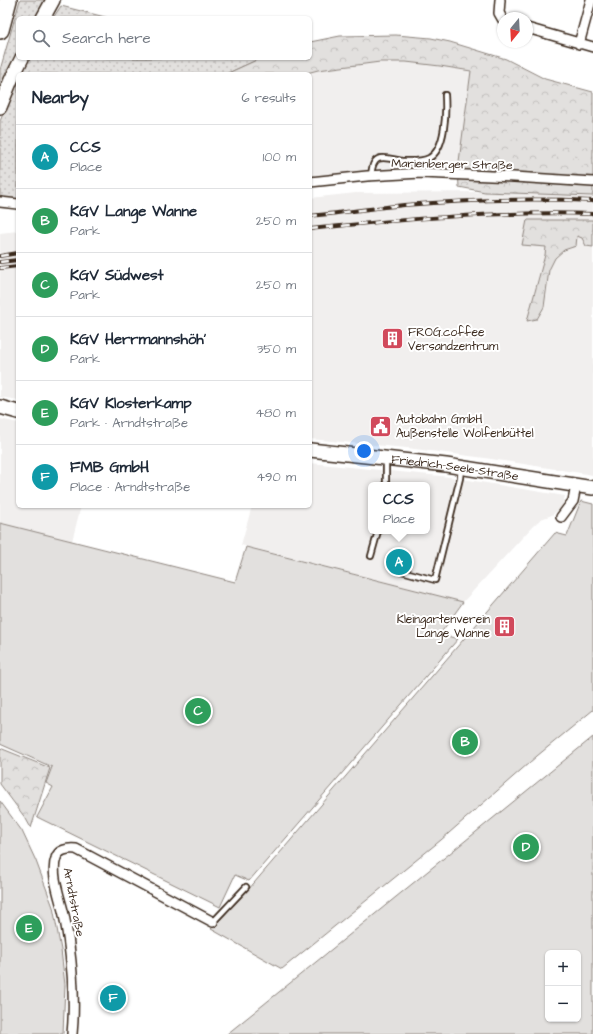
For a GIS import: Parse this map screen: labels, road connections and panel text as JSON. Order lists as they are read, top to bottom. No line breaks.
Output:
{"streets":{"street":["Marienberger Straße","Friedrich-Seele-Straße","Arndtstraße"]},"places":{"building":["FROG.coffee Versandzentrum","Kleingartenverein Lange Wanne"],"public building":["Autobahn GmbH Außenstelle Wolfenbüttel"]},"north":"bottom","page":{"search":"Search here","heading":["Nearby","6 results"],"list":[{"mark":"A","name":"CCS","note":"Place","value":"100 m"},{"mark":"B","name":"KGV Lange Wanne","note":"Park","value":"250 m"},{"mark":"C","name":"KGV Südwest","note":"Park","value":"250 m"},{"mark":"D","name":"KGV Herrmannshöh'","note":"Park","value":"350 m"},{"mark":"E","name":"KGV Klosterkamp","note":"Park · Arndtstraße","value":"480 m"},{"mark":"F","name":"FMB GmbH","note":"Place · Arndtstraße","value":"490 m"}],"popup":["CCS","Place"],"pins":["A","C","B","D","E","F"],"map_buttons":["+","−"]}}
